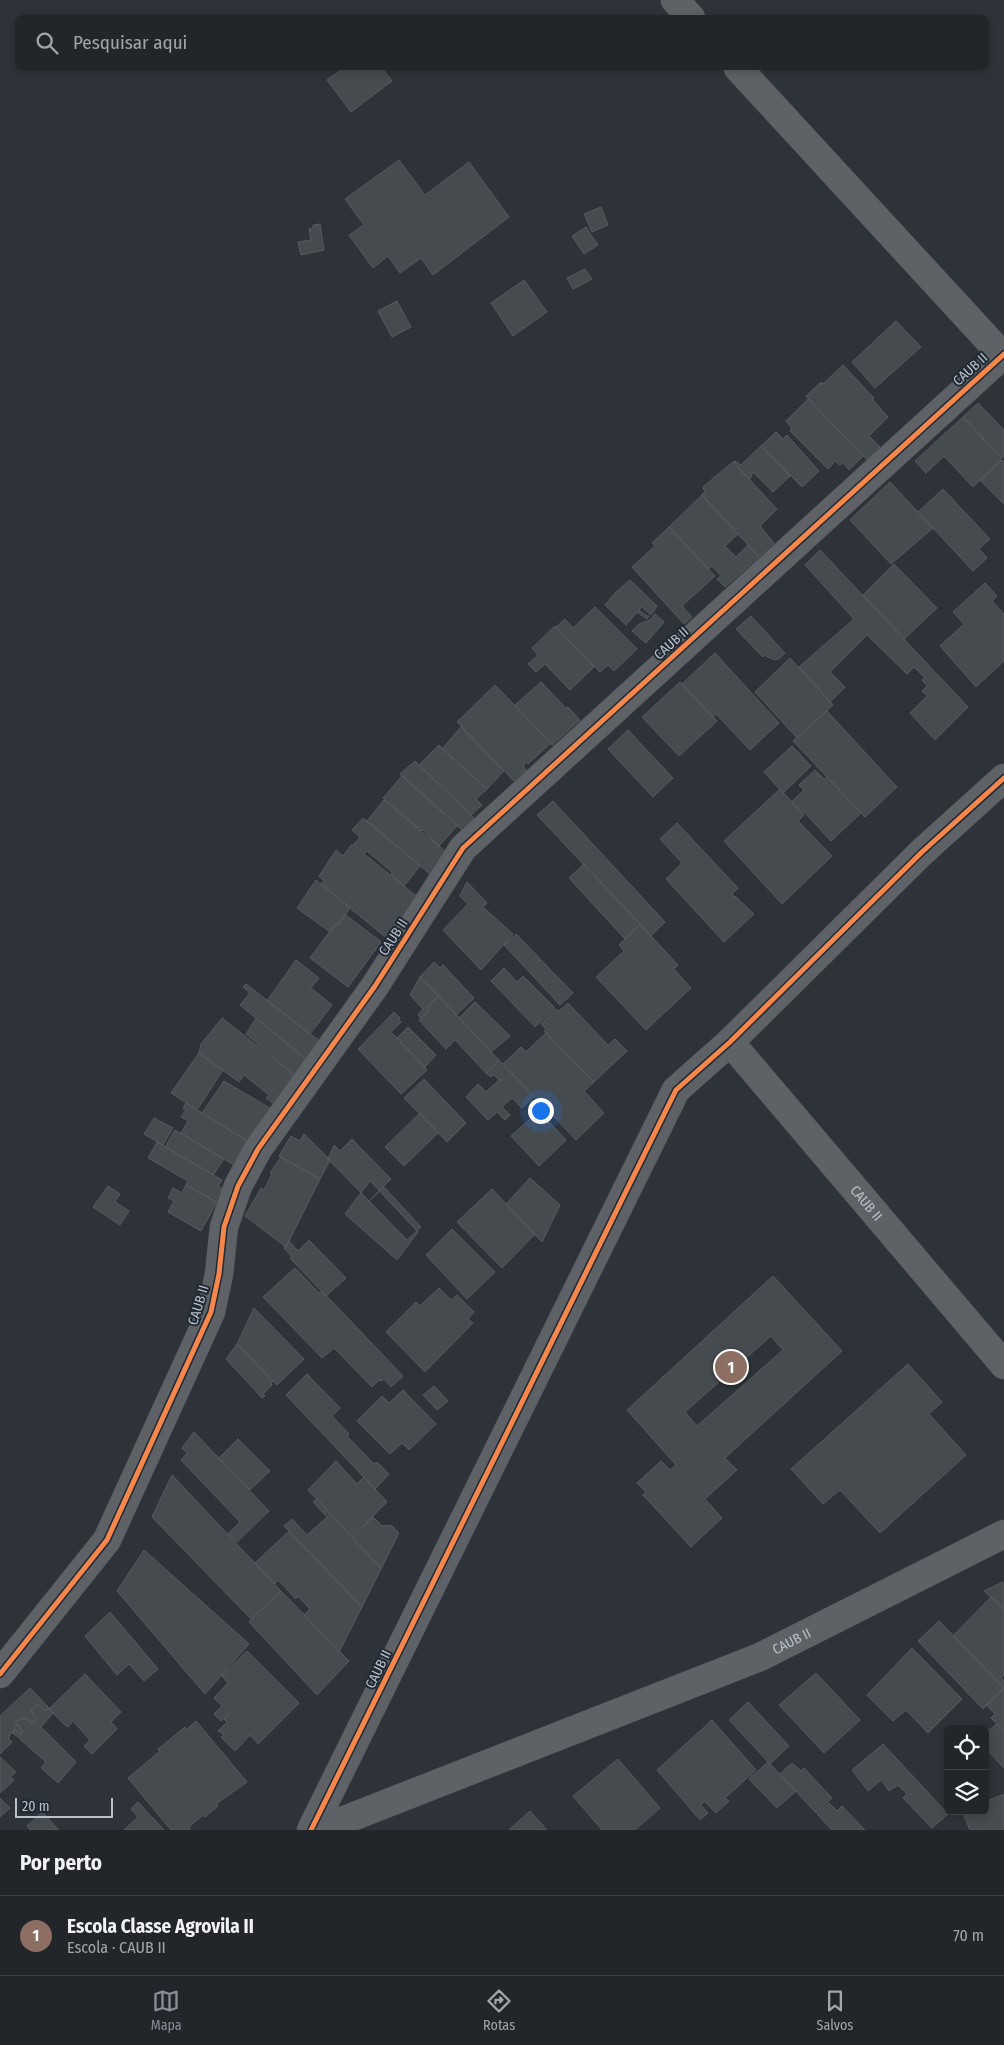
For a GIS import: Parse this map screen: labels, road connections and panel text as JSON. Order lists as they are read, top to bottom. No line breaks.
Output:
{"streets":{"street":["CAUB II"]},"scale_bar":"20 m","page":{"search":"Pesquisar aqui","pins":"1","scale":"20 m","heading":"Por perto","list":[{"mark":"1","name":"Escola Classe Agrovila II","note":"Escola · CAUB II","value":"70 m"}],"nav":["Mapa","Rotas","Salvos"]}}
